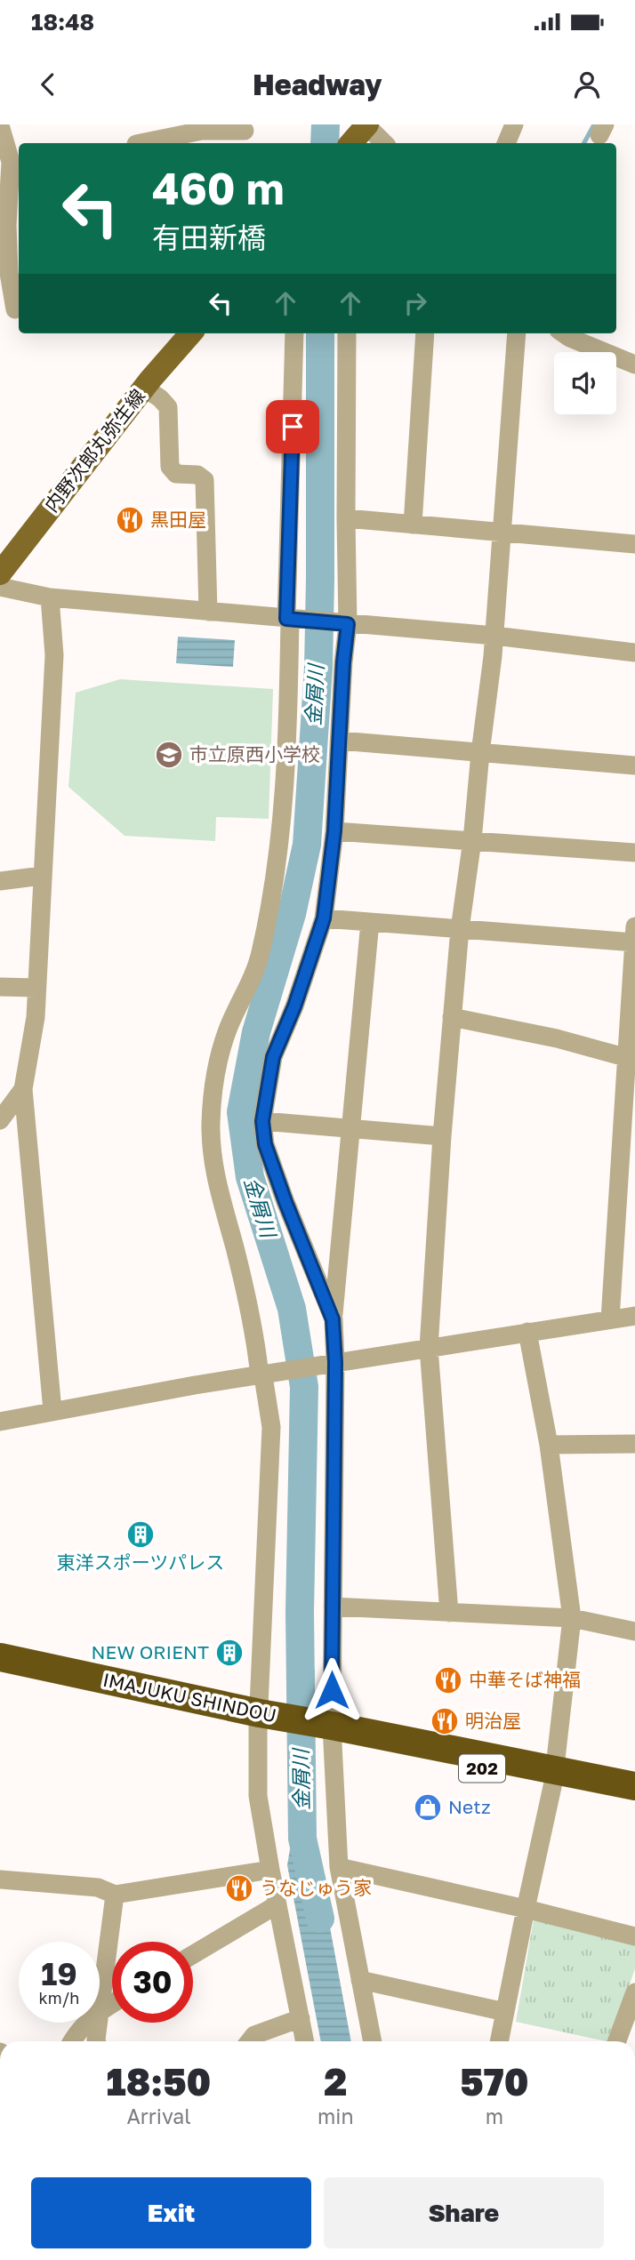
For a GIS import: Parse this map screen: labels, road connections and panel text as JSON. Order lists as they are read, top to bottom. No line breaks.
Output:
{"streets":{"highway":["IMAJUKU SHINDOU","202"],"main road":["内野次郎丸弥生線"]},"water":["金屑川"],"places":{"restaurant":["黒田屋","中華そば神福","明治屋","うなじゅう家"],"school or university":["市立原西小学校"],"building":["東洋スポーツパレス","NEW ORIENT"],"shop":["Netz"]},"page":{"status":"18:48","header":"Headway","turn":["460 m","有田新橋"],"speed":"19 km/h","limit":"30","eta":["18:50","Arrival","2","min","570","m"],"buttons":["Exit","Share"]}}
